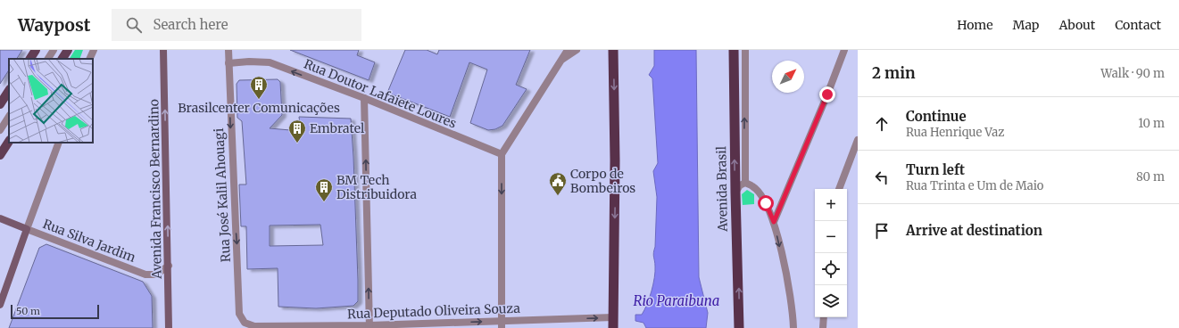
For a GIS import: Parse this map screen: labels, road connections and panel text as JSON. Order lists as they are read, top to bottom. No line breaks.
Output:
{"streets":{"highway":["Avenida Brasil"],"main road":["Avenida Francisco Bernardino","Rua Silva Jardim"],"street":["Rua Doutor Lafaiete Loures","Rua José Kalil Ahouagi","Rua Deputado Oliveira Souza"]},"crossings":[["Rua Doutor Lafaiete Loures","Rua José Kalil Ahouagi"],["Avenida Francisco Bernardino","Rua Silva Jardim"],["Rua José Kalil Ahouagi","Rua Deputado Oliveira Souza"]],"one_way":["Rua Doutor Lafaiete Loures","Avenida Francisco Bernardino","Avenida Brasil","Rua José Kalil Ahouagi","Rua Deputado Oliveira Souza"],"water":["Rio Paraibuna"],"places":{"building":["Brasilcenter Comunicações","Embratel","BM Tech Distribuidora"],"public building":["Corpo de Bombeiros"]},"scale_bar":"50 m","north":"top right","page":{"header":"Waypost","search":"Search here","nav":["Home","Map","About","Contact"],"heading":["2 min","Walk · 90 m"],"list":[["Continue","Rua Henrique Vaz","10 m"],["Turn left","Rua Trinta e Um de Maio","80 m"],"Arrive at destination"],"map_buttons":["+","−"],"scale":"50 m"}}
